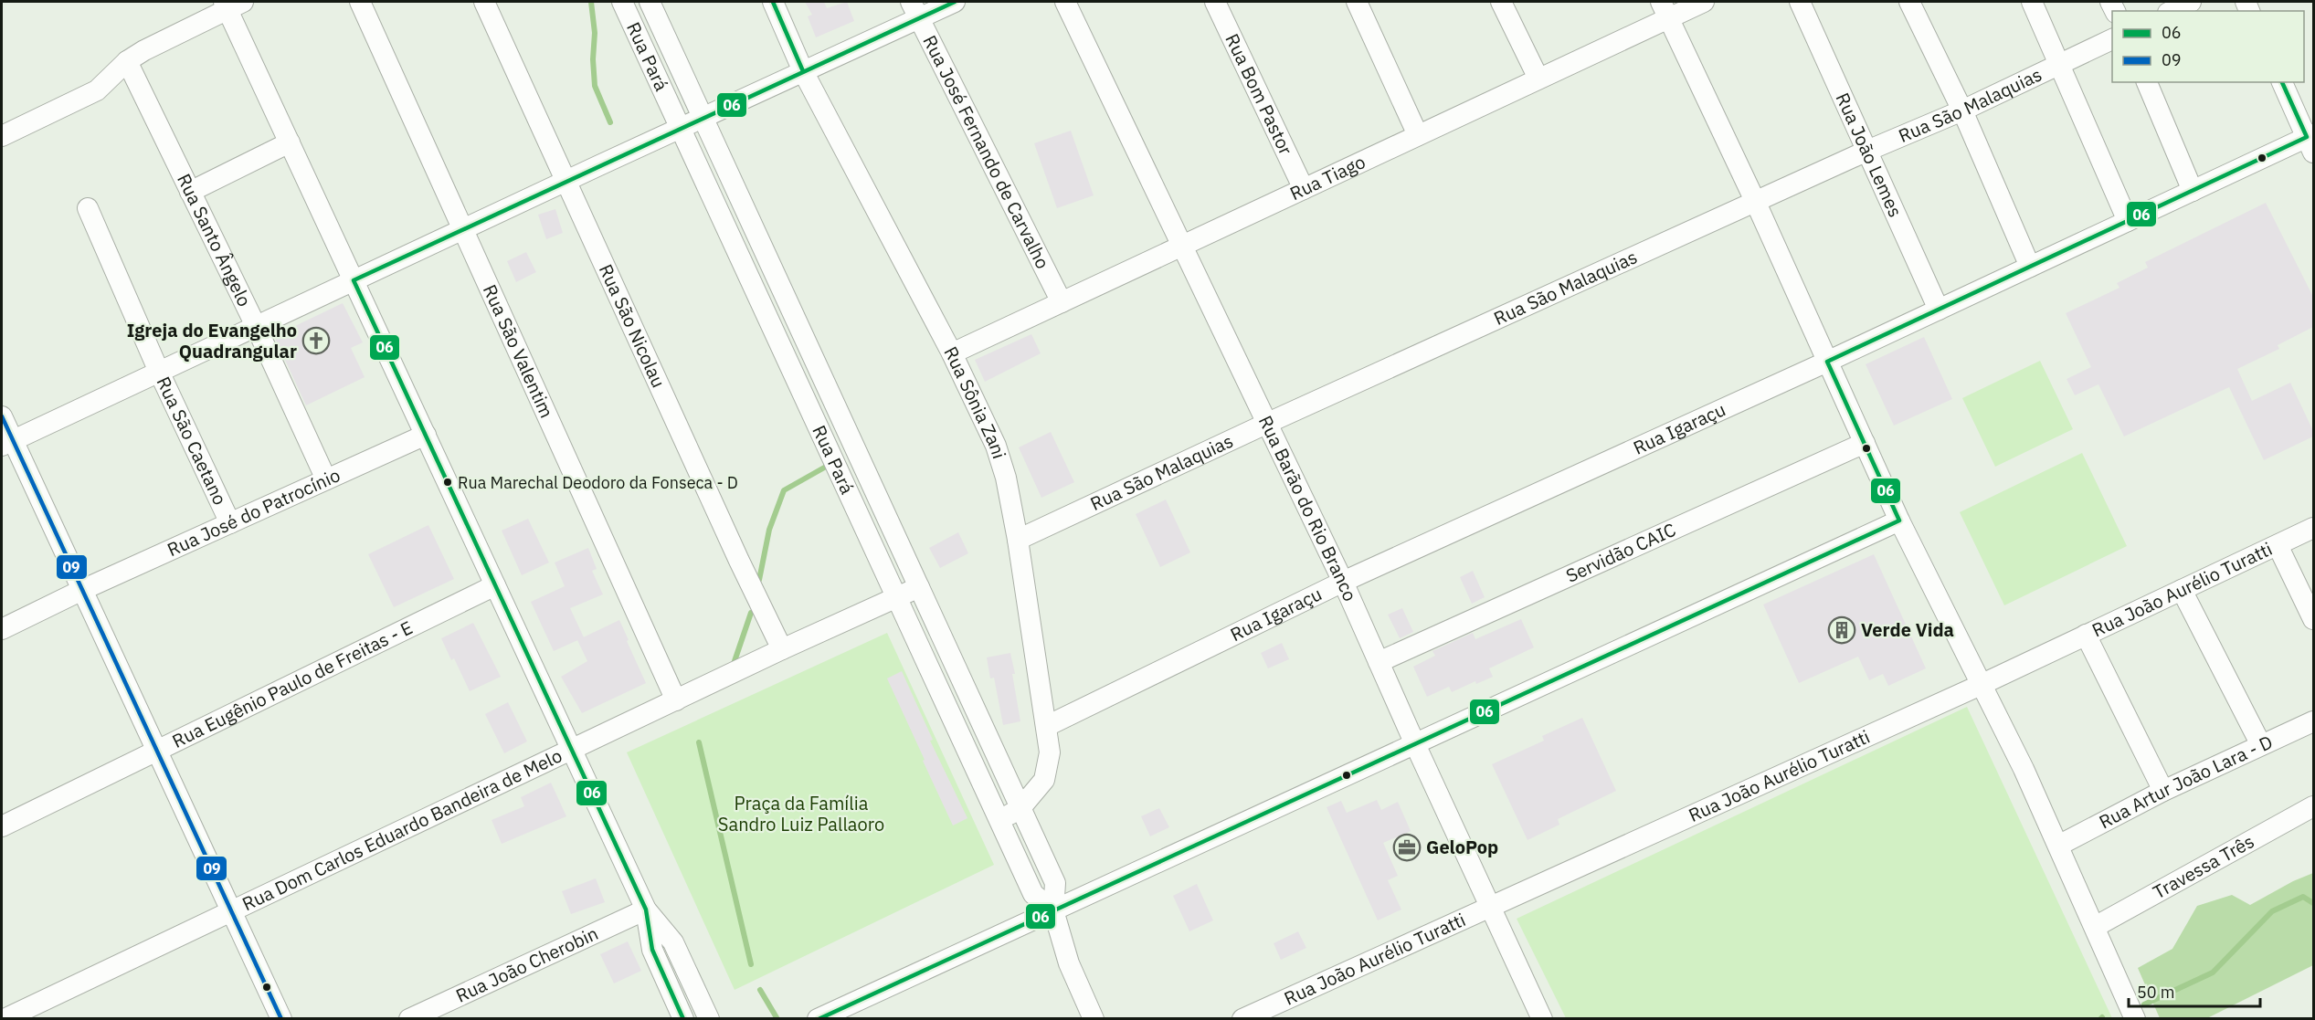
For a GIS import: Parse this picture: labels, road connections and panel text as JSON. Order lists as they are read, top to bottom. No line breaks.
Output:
{"streets":{"street":["Rua Pará","Rua Bom Pastor","Rua São Malaquias","Rua José Fernando de Carvalho","Rua João Lemes","Rua Tiago","Rua Santo Ângelo","Rua São Nicolau","Rua São Valentim","Rua Sônia Zani","Rua Igaraçu","Rua São Caetano","Rua Barão do Rio Branco","Rua José do Patrocínio","Servidão CAIC","Rua João Aurélio Turatti","Rua Eugênio Paulo de Freitas - E","Rua Artur João Lara - D","Rua Dom Carlos Eduardo Bandeira de Melo","Travessa Três","Rua João Cherobin"]},"crossings":[["Rua Pará","Rua Sônia Zani"],["Rua Pará","Rua Dom Carlos Eduardo Bandeira de Melo"],["Rua Bom Pastor","Rua Tiago"],["Rua São Malaquias","Rua João Lemes"],["Rua São Malaquias","Rua Sônia Zani"],["Rua São Malaquias","Rua Barão do Rio Branco"],["Rua José Fernando de Carvalho","Rua Tiago"],["Rua João Lemes","Rua Igaraçu"],["Rua Tiago","Rua Sônia Zani"],["Rua Tiago","Rua Barão do Rio Branco"],["Rua Santo Ângelo","Rua José do Patrocínio"],["Rua São Nicolau","Rua Dom Carlos Eduardo Bandeira de Melo"],["Rua São Valentim","Rua Dom Carlos Eduardo Bandeira de Melo"],["Rua Sônia Zani","Rua Igaraçu"],["Rua Igaraçu","Rua Barão do Rio Branco"],["Rua São Caetano","Rua José do Patrocínio"],["Rua Barão do Rio Branco","Servidão CAIC"],["Rua Barão do Rio Branco","Rua João Aurélio Turatti"]],"parks":["Praça da Família Sandro Luiz Pallaoro"],"places":{"church":["Igreja do Evangelho Quadrangular"],"other":["Rua Marechal Deodoro da Fonseca - D"],"building":["Verde Vida"],"office":["GeloPop"]},"lines":["transit line 06","transit line 09"],"legend":["06","09"],"scale_bar":"50 m"}
